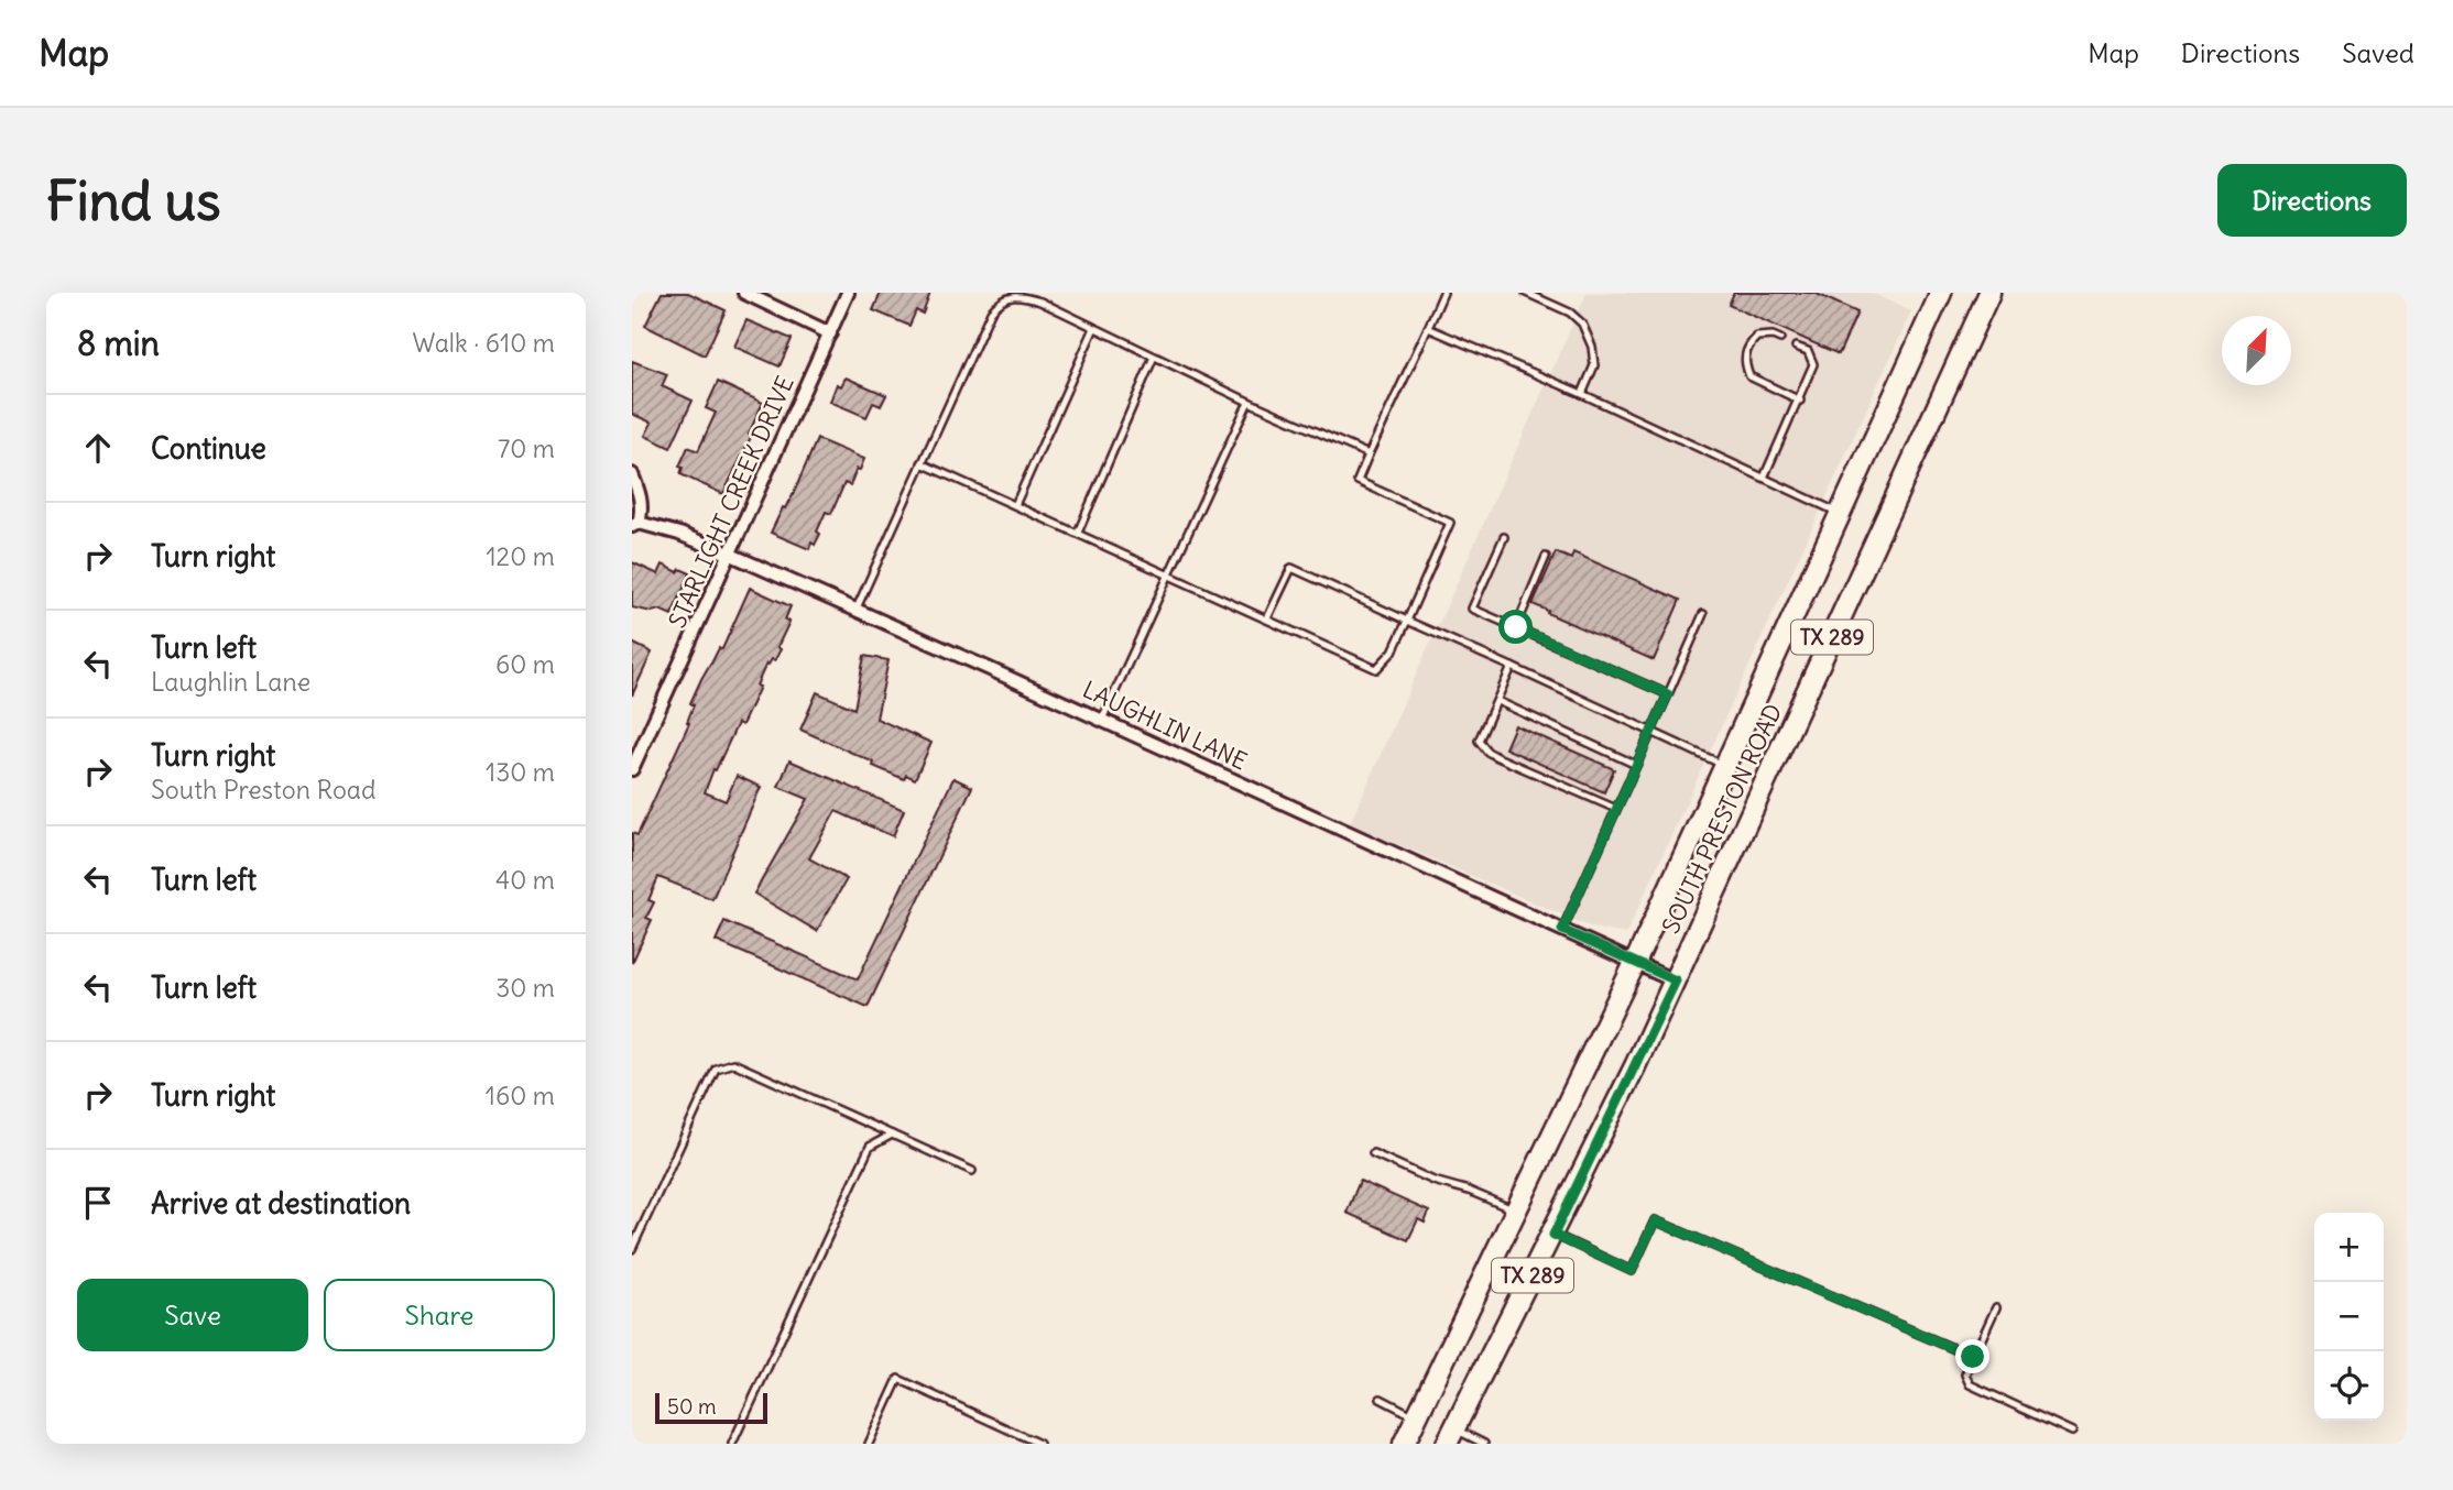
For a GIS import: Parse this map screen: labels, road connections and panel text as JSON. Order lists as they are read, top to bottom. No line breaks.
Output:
{"streets":{"main road":["TX 289","SOUTH PRESTON ROAD"],"street":["STARLIGHT CREEK DRIVE","LAUGHLIN LANE"]},"crossings":[["STARLIGHT CREEK DRIVE","LAUGHLIN LANE"],["LAUGHLIN LANE","SOUTH PRESTON ROAD"]],"scale_bar":"50 m","north":"top right","page":{"header":"Map","nav":["Map","Directions","Saved"],"buttons":["Directions",["Save","Share"]],"title":"Find us","heading":["8 min","Walk · 610 m"],"list":[["Continue","70 m"],["Turn right","120 m"],["Turn left","Laughlin Lane","60 m"],["Turn right","South Preston Road","130 m"],["Turn left","40 m"],["Turn left","30 m"],["Turn right","160 m"],"Arrive at destination"],"map_buttons":["+","−"],"scale":"50 m"}}
